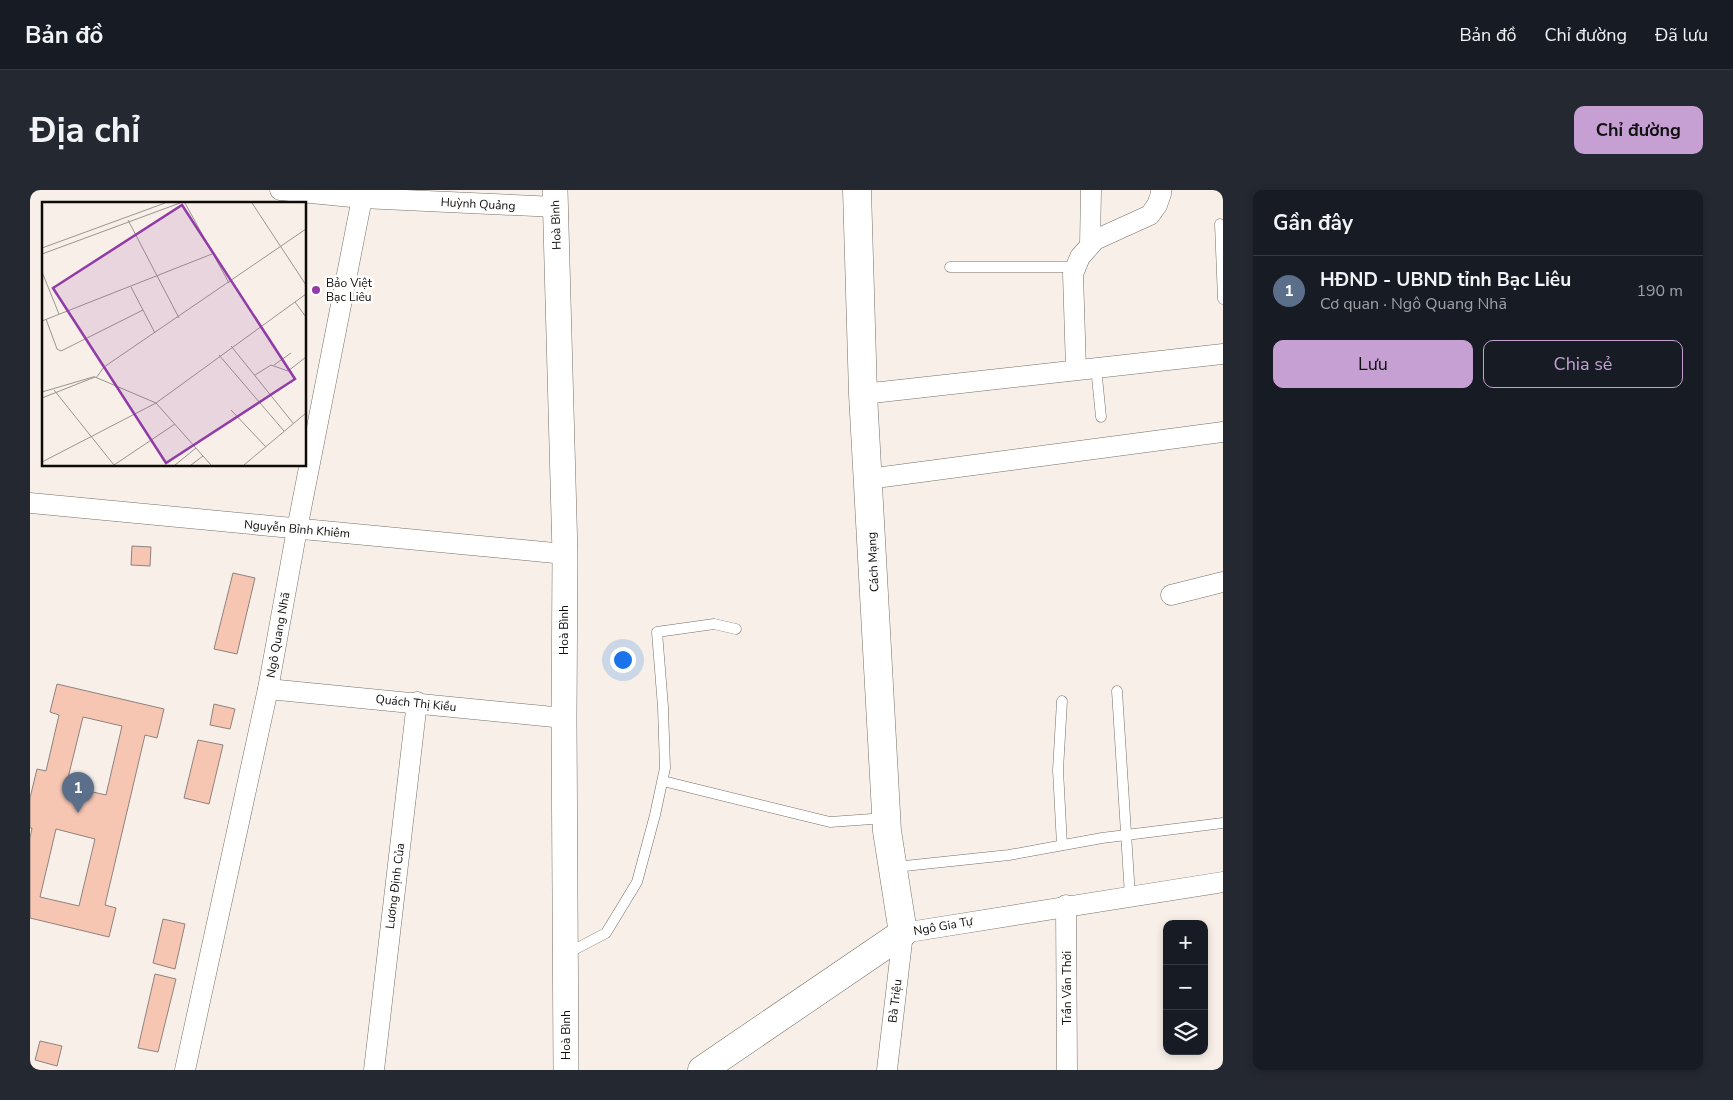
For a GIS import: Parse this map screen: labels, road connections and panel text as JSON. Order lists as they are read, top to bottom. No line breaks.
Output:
{"streets":{"main road":["Cách Mạng","Ngô Gia Tự"],"street":["Huỳnh Quảng","Hoà Bình","Nguyễn Bỉnh Khiêm","Ngô Quang Nhã","Quách Thị Kiều","Lương Định Của","Trần Văn Thời","Bà Triệu"]},"crossings":[["Huỳnh Quảng","Hoà Bình"],["Huỳnh Quảng","Ngô Quang Nhã"],["Hoà Bình","Nguyễn Bỉnh Khiêm"],["Hoà Bình","Quách Thị Kiều"],["Nguyễn Bỉnh Khiêm","Ngô Quang Nhã"],["Cách Mạng","Ngô Gia Tự"],["Cách Mạng","Bà Triệu"],["Ngô Quang Nhã","Quách Thị Kiều"],["Quách Thị Kiều","Lương Định Của"],["Ngô Gia Tự","Trần Văn Thời"],["Ngô Gia Tự","Bà Triệu"]],"places":["Bảo Việt Bạc Liêu"],"page":{"header":"Bản đồ","nav":["Bản đồ","Chỉ đường","Đã lưu"],"buttons":["Chỉ đường",["Lưu","Chia sẻ"]],"title":"Địa chỉ","heading":"Gần đây","list":[{"mark":"1","name":"HĐND - UBND tỉnh Bạc Liêu","note":"Cơ quan · Ngô Quang Nhã","value":"190 m"}],"pins":"1","map_buttons":["+","−"]}}
